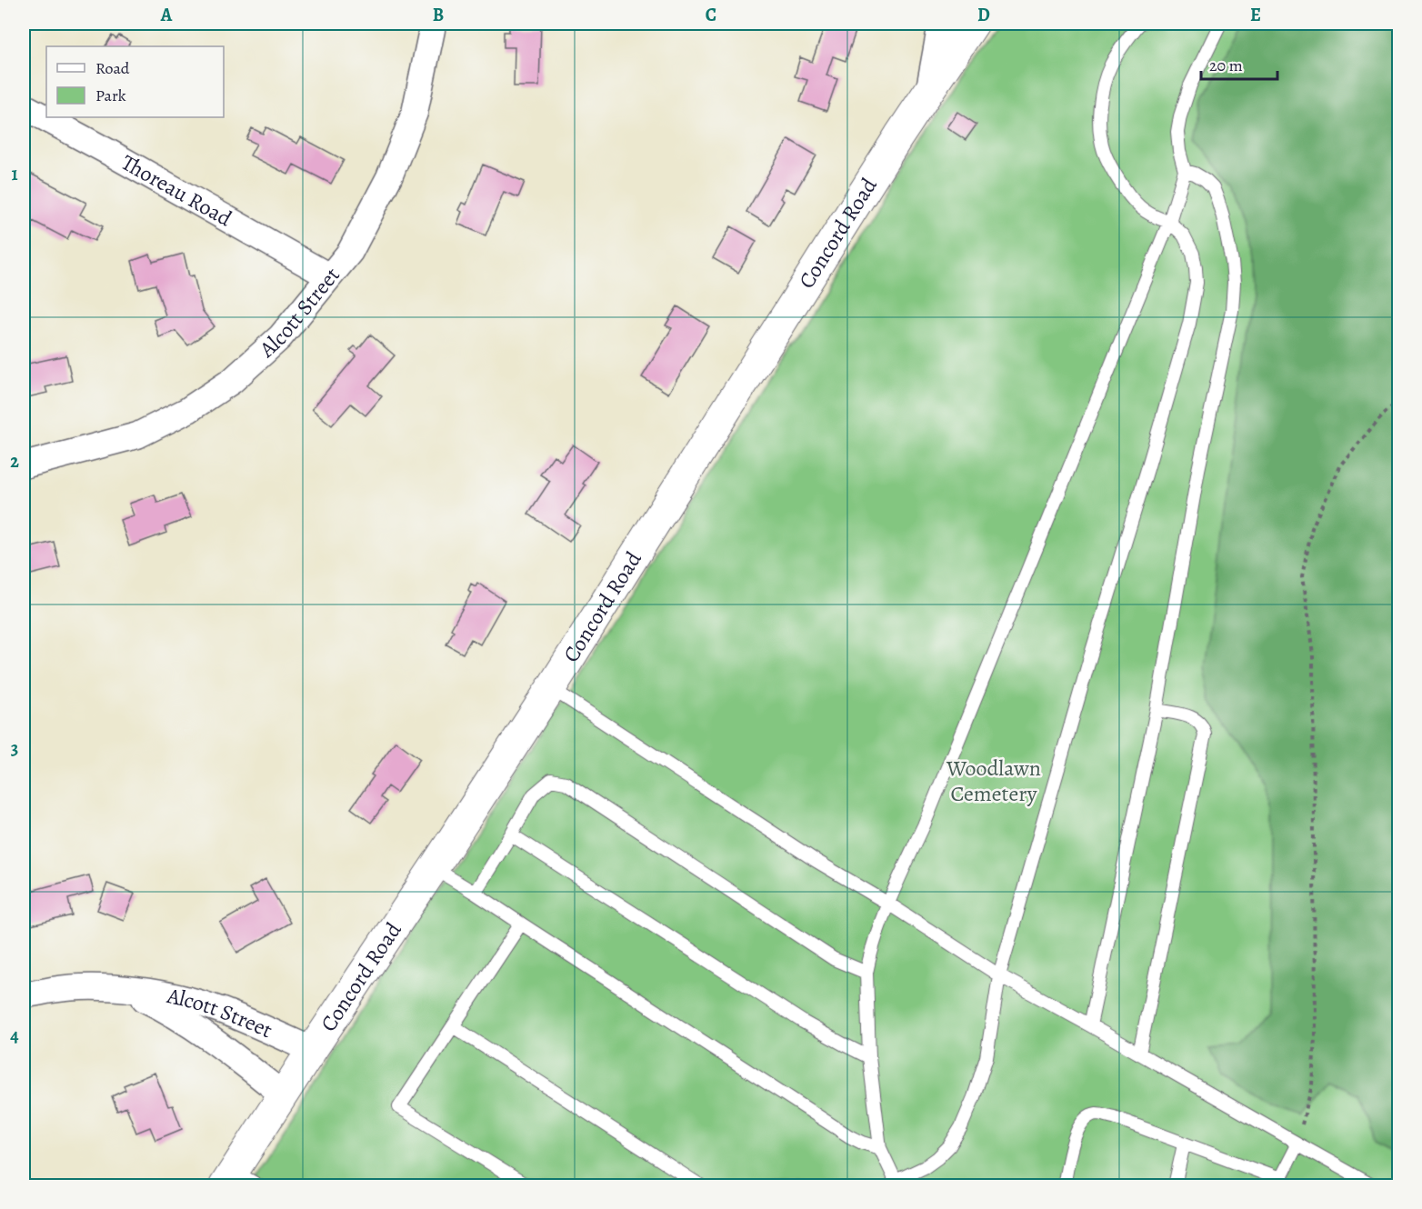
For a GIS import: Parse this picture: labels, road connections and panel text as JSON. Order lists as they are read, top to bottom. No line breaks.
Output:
{"streets":{"street":["Thoreau Road","Concord Road","Alcott Street"]},"crossings":[["Thoreau Road","Alcott Street"],["Concord Road","Alcott Street"]],"parks":["Woodlawn Cemetery"],"legend":["Road","Park"],"scale_bar":"20 m","grid":{"columns":["A","B","C","D","E"],"rows":["1","2","3","4"]}}
